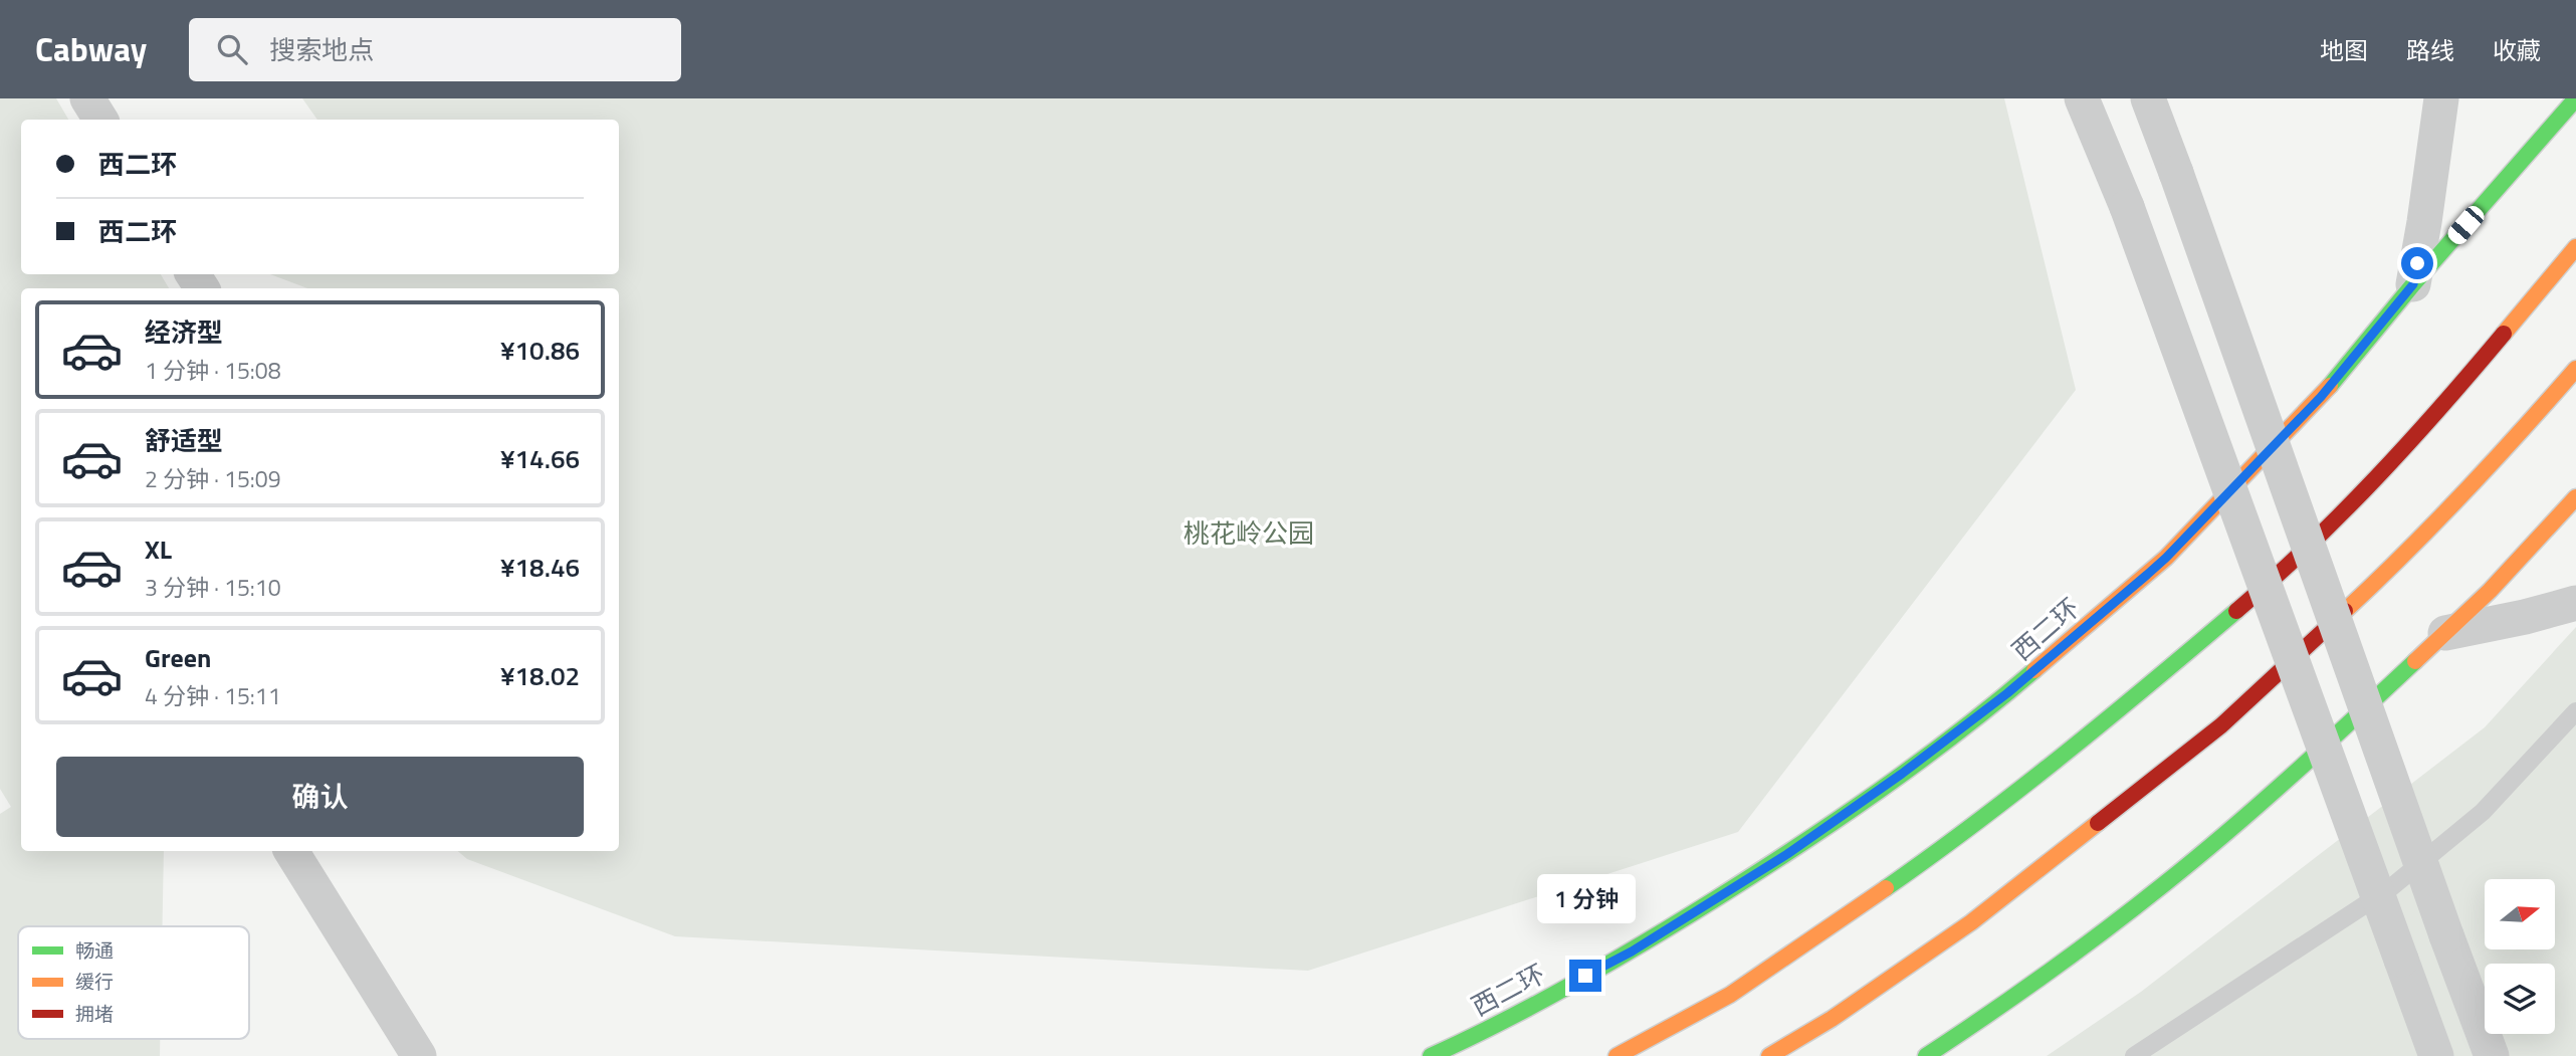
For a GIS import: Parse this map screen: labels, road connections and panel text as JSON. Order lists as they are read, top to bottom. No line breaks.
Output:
{"streets":{"main road":["西二环"]},"parks":["桃花岭公园"],"legend":["畅通","缓行","拥堵"],"north":"right","page":{"header":"Cabway","search":"搜索地点","nav":["地图","路线","收藏"],"banner":["西二环","西二环"],"list":[{"name":"经济型","note":"1 分钟 · 15:08","value":"¥10.86"},{"name":"舒适型","note":"2 分钟 · 15:09","value":"¥14.66"},{"name":"XL","note":"3 分钟 · 15:10","value":"¥18.46"},{"name":"Green","note":"4 分钟 · 15:11","value":"¥18.02"}],"buttons":"确认","bubble":"1 分钟"}}
